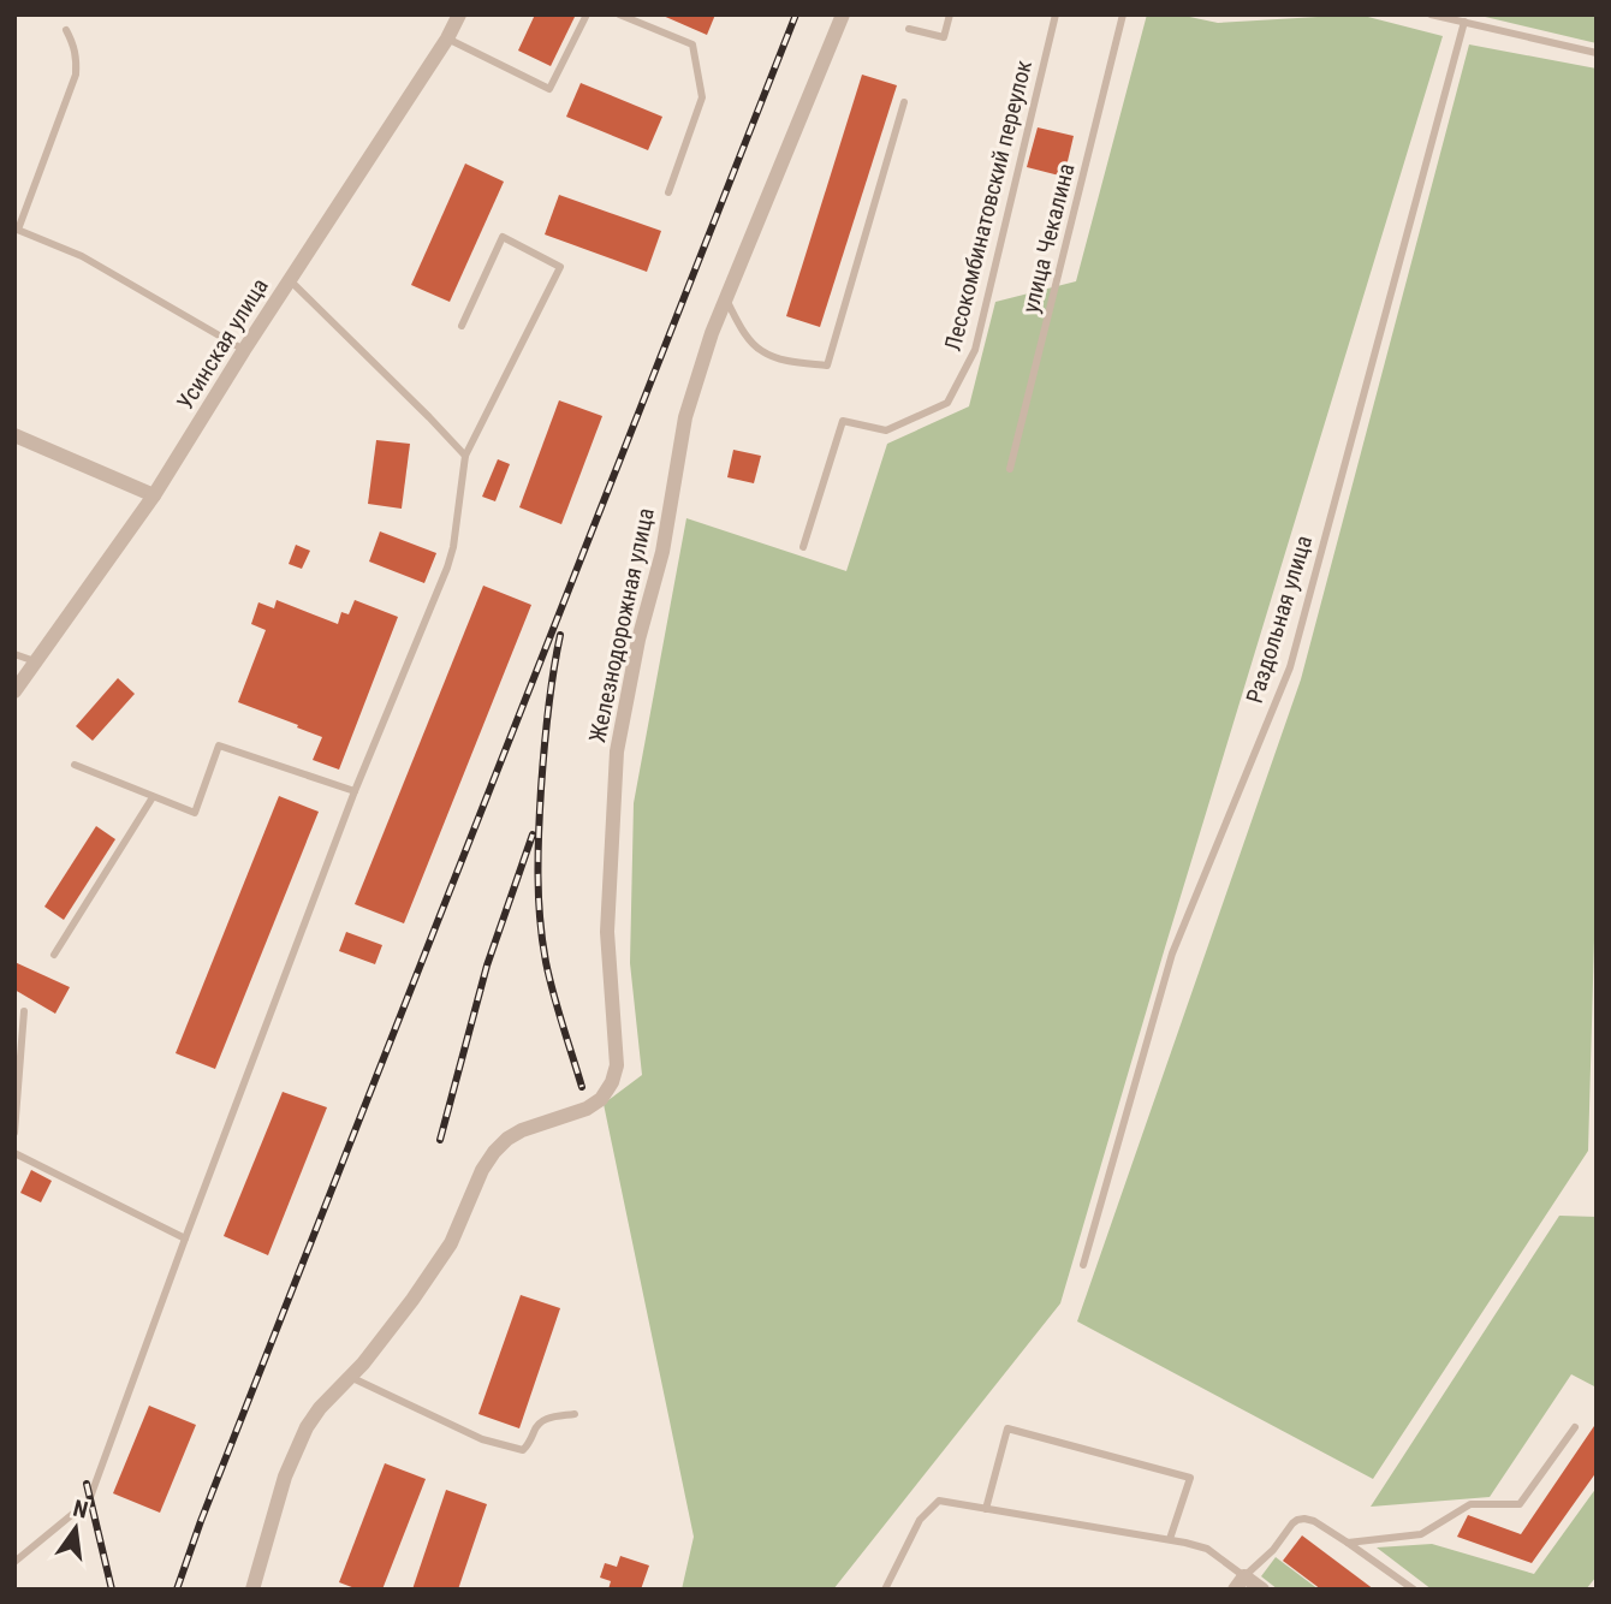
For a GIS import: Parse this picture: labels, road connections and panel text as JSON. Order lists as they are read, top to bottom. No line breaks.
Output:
{"streets":{"street":["Усинская улица","Железнодорожная улица"],"lane":["Лесокомбинатовский переулок","улица Чекалина","Раздольная улица"]},"north":"top"}
